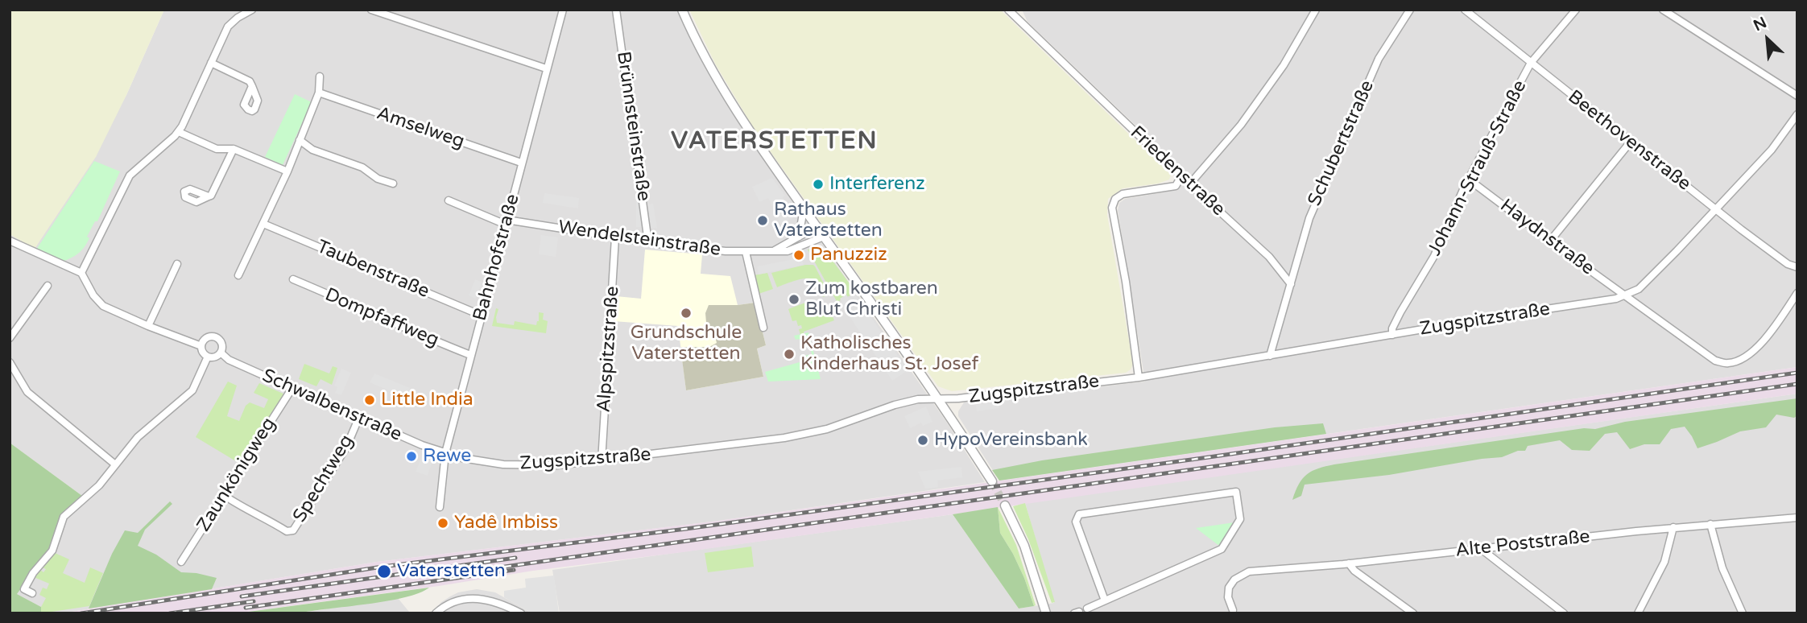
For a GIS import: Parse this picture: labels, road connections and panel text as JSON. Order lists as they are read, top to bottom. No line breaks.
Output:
{"streets":{"street":["Brünnsteinstraße","Amselweg","Beethovenstraße","Schubertstraße","Johann-Strauß-Straße","Friedenstraße","Haydnstraße","Wendelsteinstraße","Bahnhofstraße","Taubenstraße","Dompfaffweg","Zugspitzstraße","Alpspitzstraße","Schwalbenstraße","Zaunkönigweg","Spechtweg","Alte Poststraße"]},"crossings":[["Brünnsteinstraße","Wendelsteinstraße"],["Amselweg","Bahnhofstraße"],["Beethovenstraße","Johann-Strauß-Straße"],["Beethovenstraße","Zugspitzstraße"],["Schubertstraße","Friedenstraße"],["Johann-Strauß-Straße","Haydnstraße"],["Johann-Strauß-Straße","Zugspitzstraße"],["Haydnstraße","Zugspitzstraße"],["Wendelsteinstraße","Bahnhofstraße"],["Wendelsteinstraße","Alpspitzstraße"],["Bahnhofstraße","Taubenstraße"],["Bahnhofstraße","Dompfaffweg"],["Bahnhofstraße","Zugspitzstraße"],["Bahnhofstraße","Schwalbenstraße"],["Zugspitzstraße","Alpspitzstraße"],["Zugspitzstraße","Schwalbenstraße"],["Schwalbenstraße","Zaunkönigweg"],["Schwalbenstraße","Spechtweg"],["Zaunkönigweg","Spechtweg"]],"districts":["VATERSTETTEN"],"places":["Interferenz","Rathaus Vaterstetten","Panuzziz","Zum kostbaren Blut Christi","Grundschule Vaterstetten","Katholisches Kinderhaus St. Josef","Little India","HypoVereinsbank","Rewe","Yadê Imbiss","Vaterstetten"],"north":"top left"}
